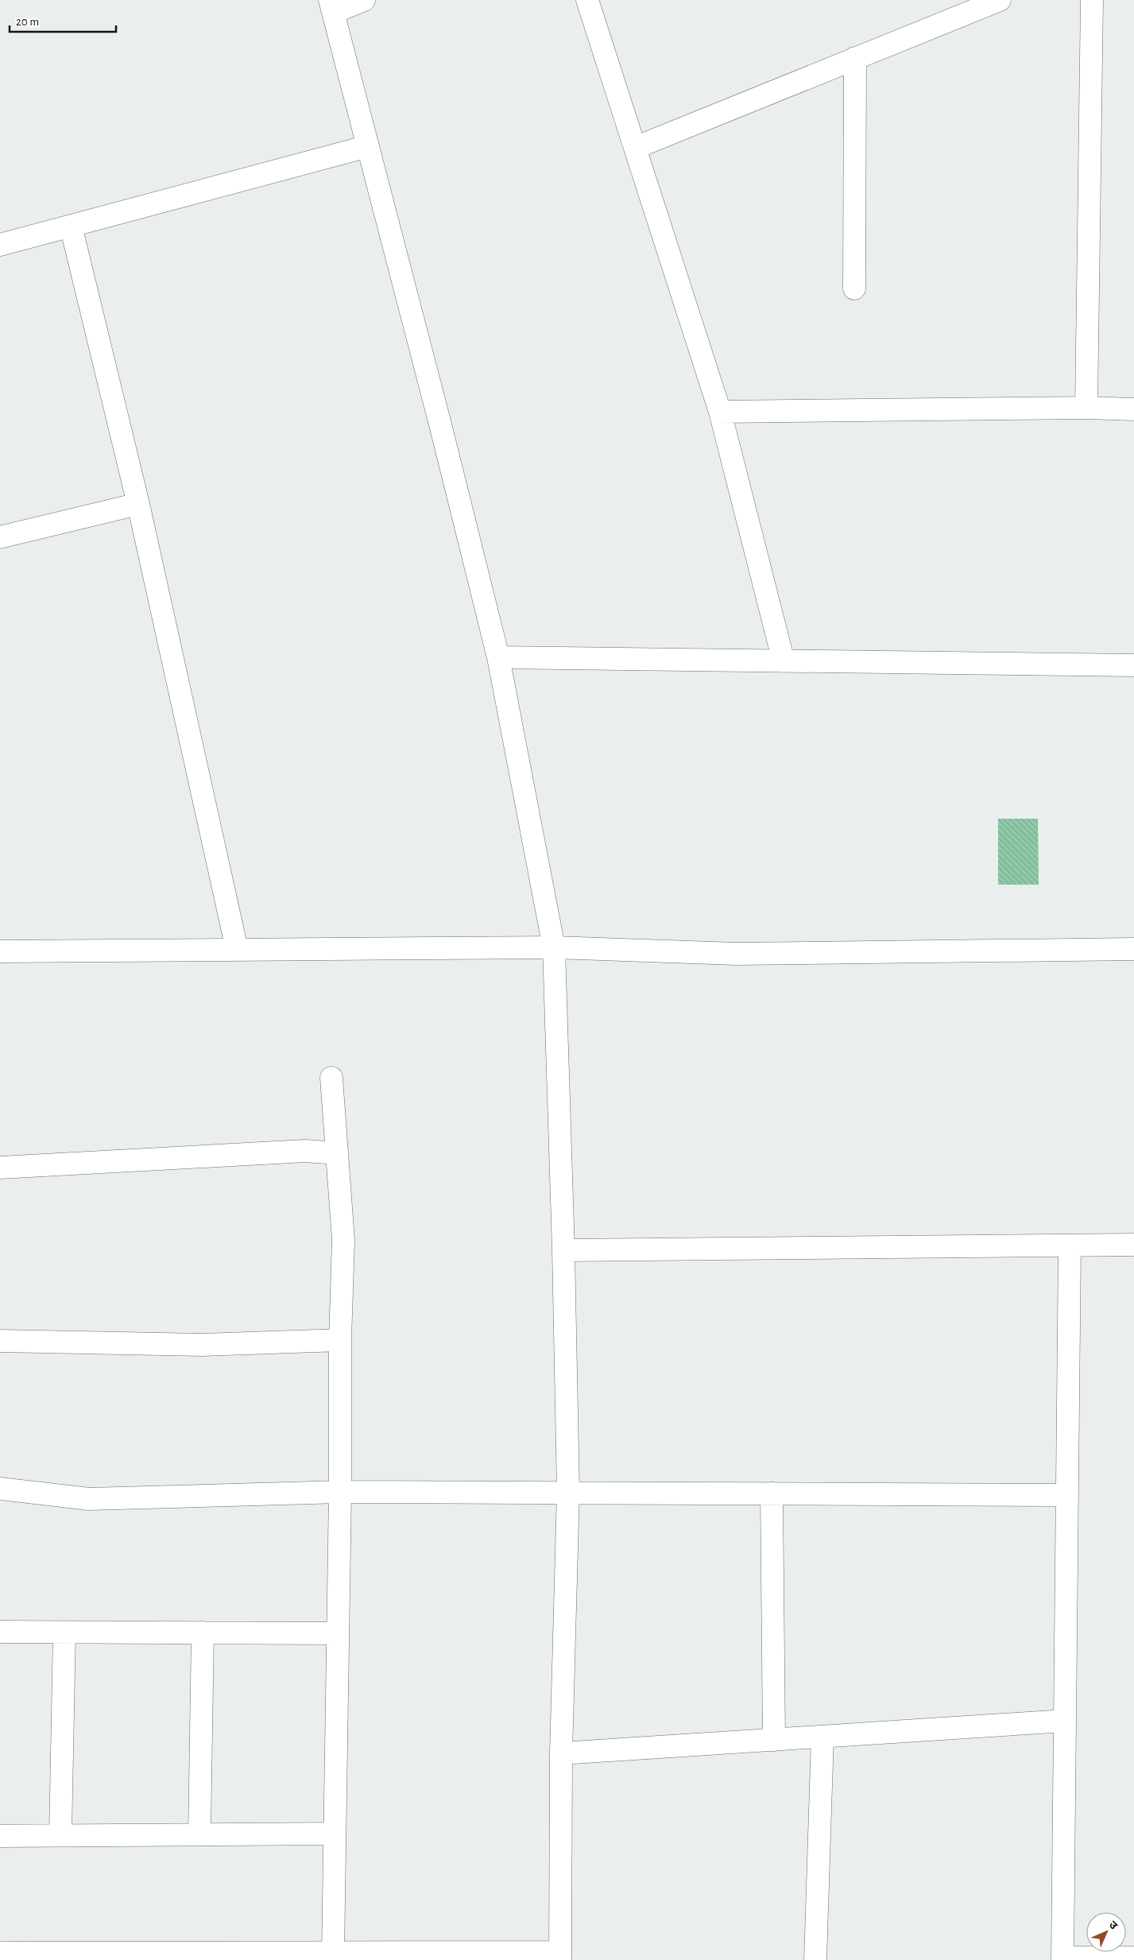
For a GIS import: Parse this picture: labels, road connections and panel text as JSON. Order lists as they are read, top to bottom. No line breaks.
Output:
{"scale_bar":"20 m","north":"top right"}
